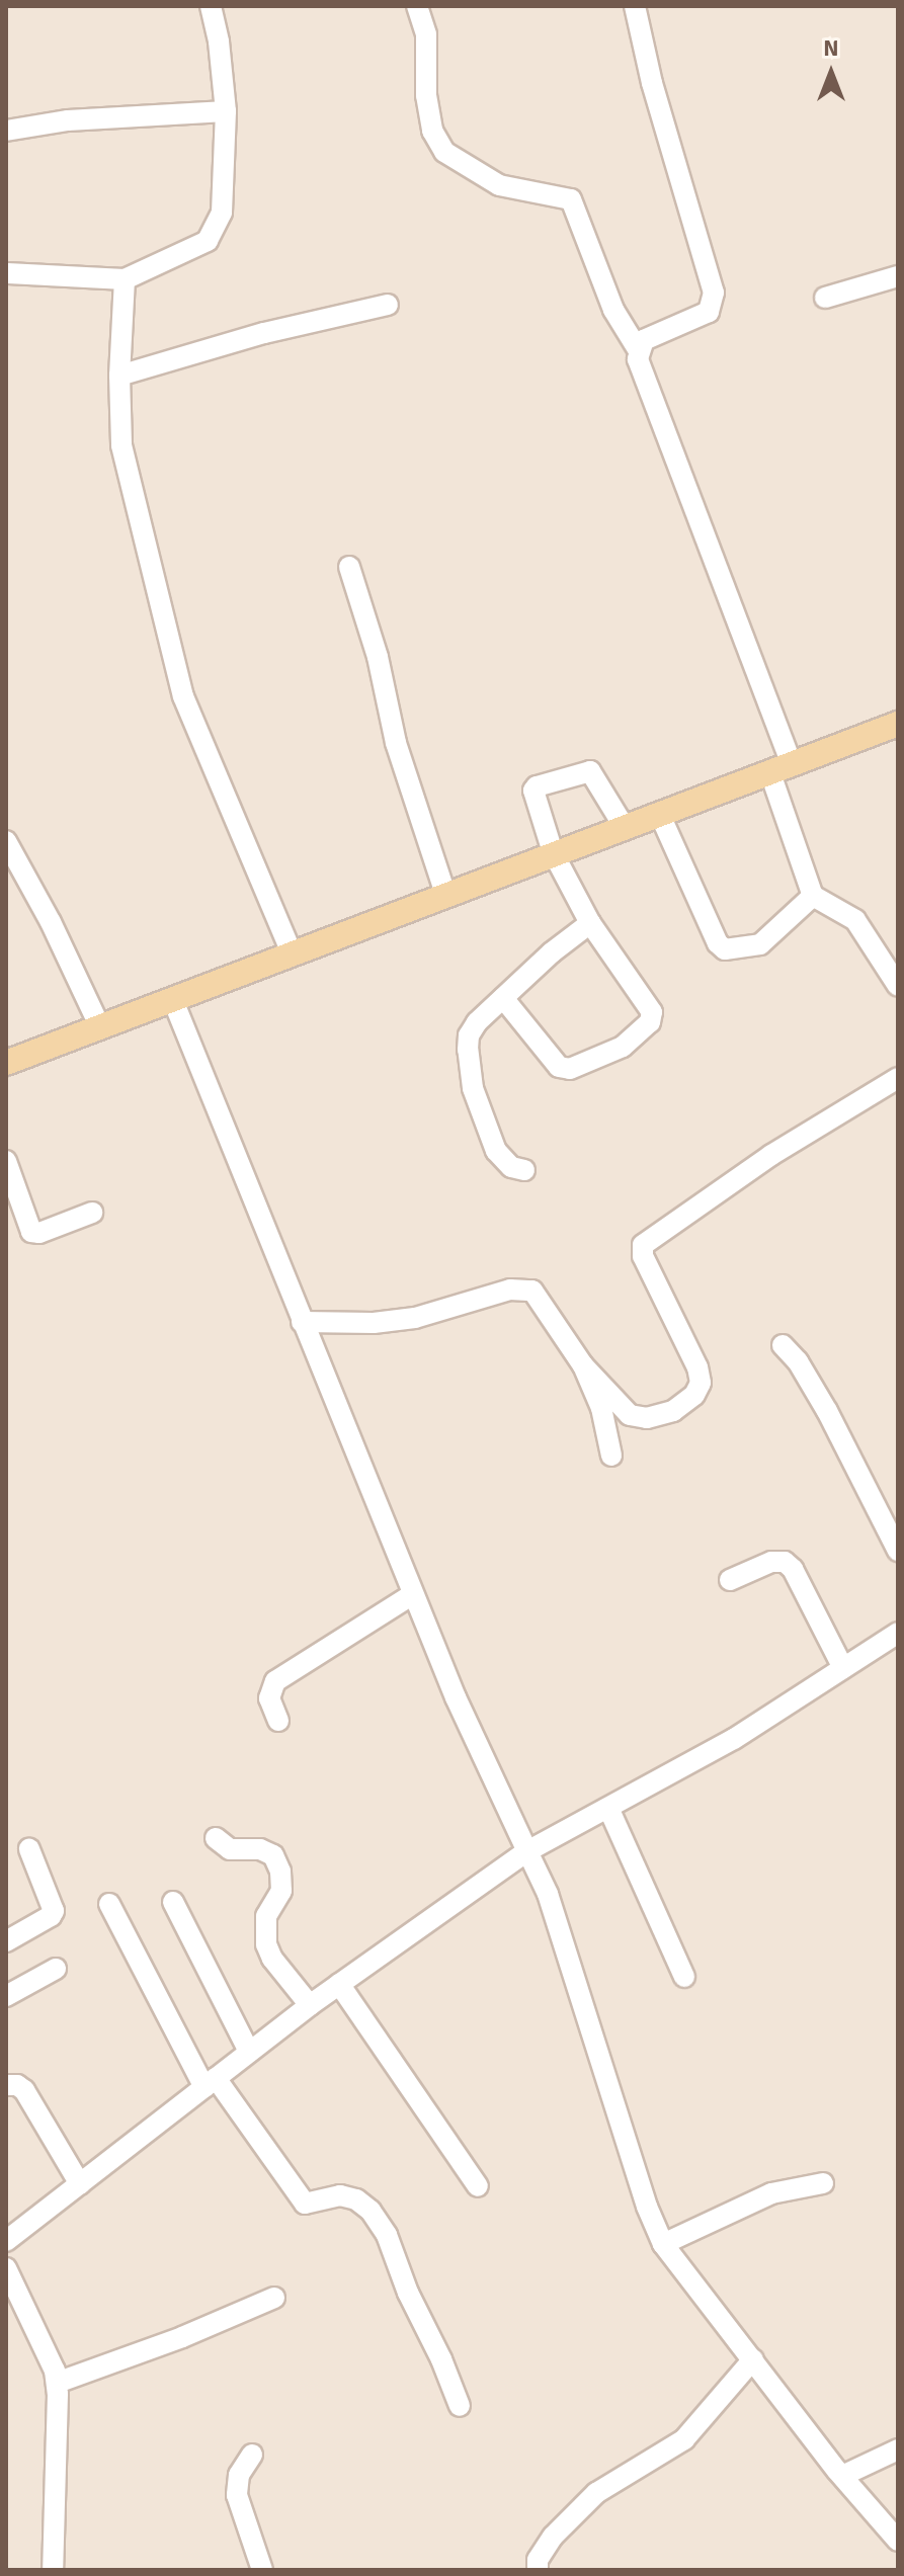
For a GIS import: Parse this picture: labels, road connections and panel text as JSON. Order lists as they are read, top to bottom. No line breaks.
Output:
{"north":"top"}
